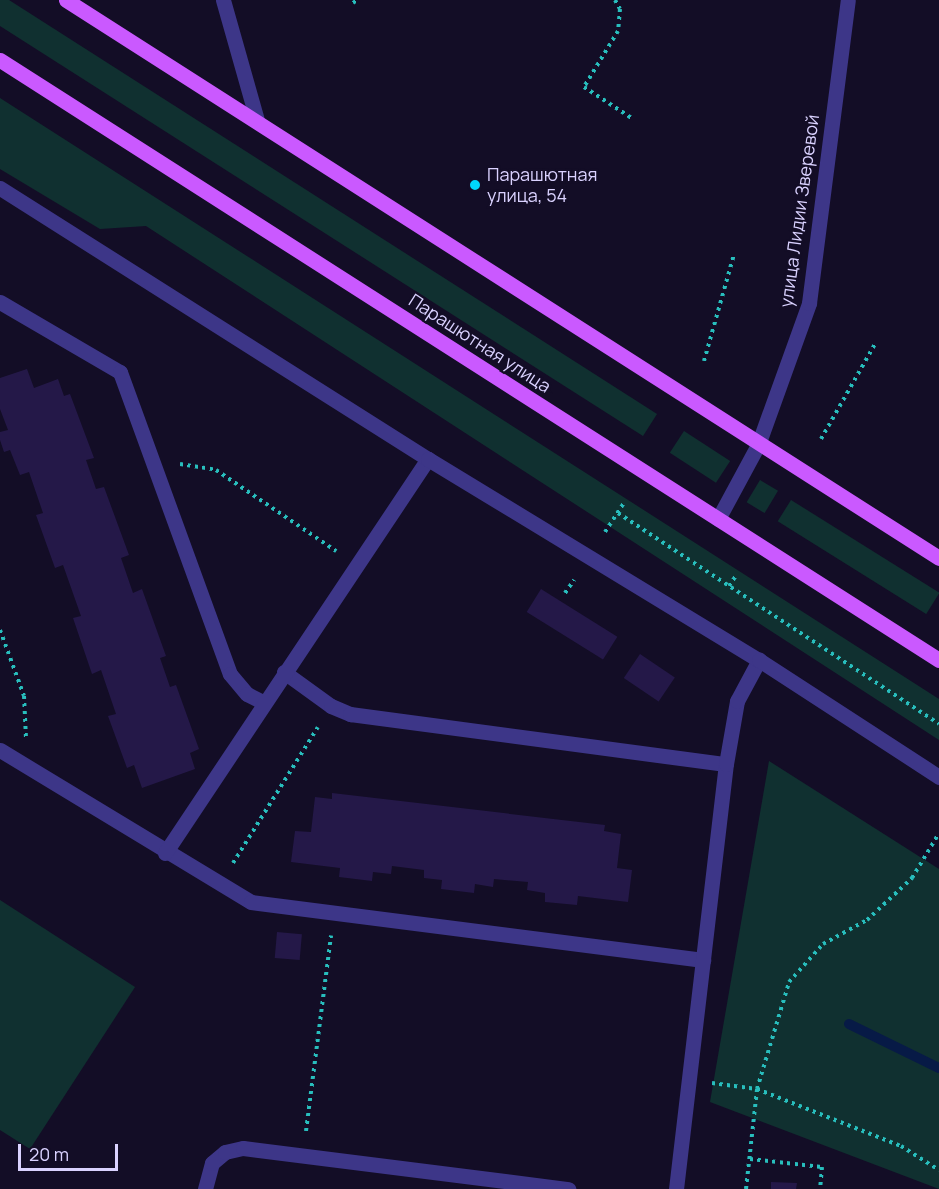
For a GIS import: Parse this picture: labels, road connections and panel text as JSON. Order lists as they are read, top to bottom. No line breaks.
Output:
{"streets":{"main road":["Парашютная улица"],"street":["улица Лидии Зверевой"]},"crossings":[["улица Лидии Зверевой","Парашютная улица"]],"places":["Парашютная улица, 54"],"scale_bar":"20 m"}
